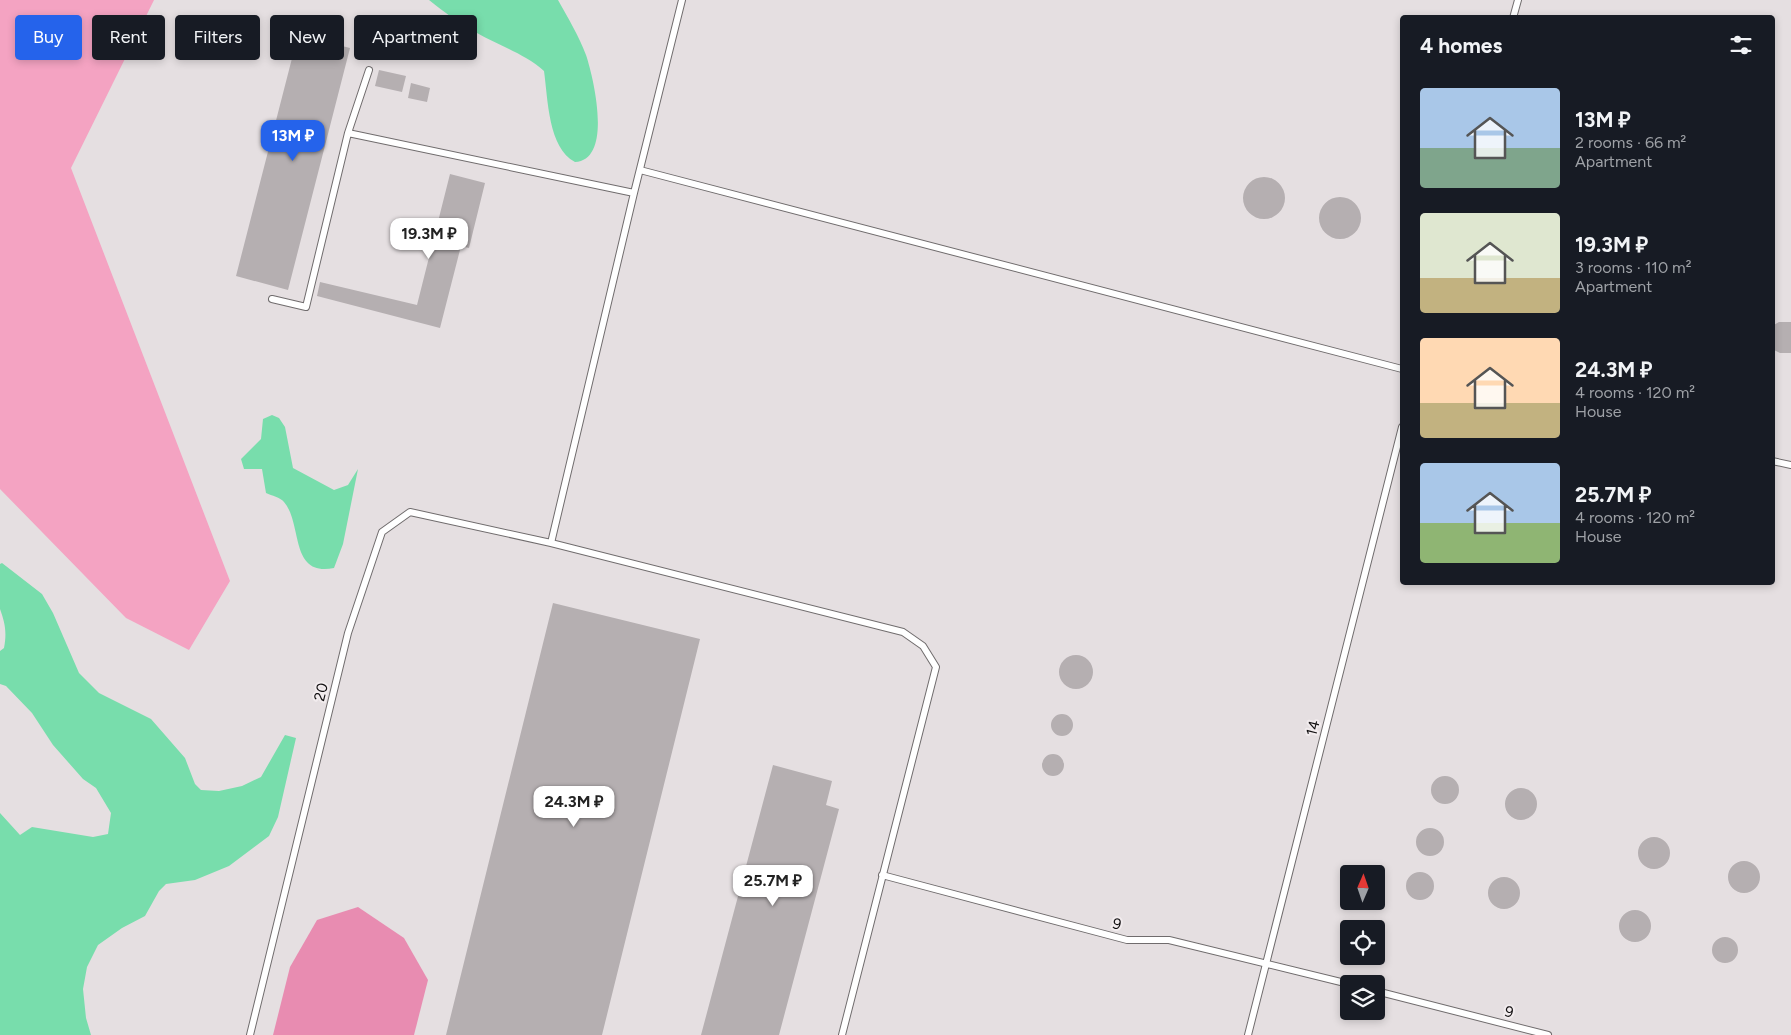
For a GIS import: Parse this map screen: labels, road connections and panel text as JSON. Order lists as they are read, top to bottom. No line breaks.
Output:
{"streets":{"lane":["20","14","9"]},"crossings":[["20","9"],["14","9"]],"north":"top","page":{"chip":["Buy","Rent","Filters","New","Apartment"],"heading":"4 homes","list":[{"name":"13M ₽","note":"2 rooms · 66 m² · Apartment"},{"name":"19.3M ₽","note":"3 rooms · 110 m² · Apartment"},{"name":"24.3M ₽","note":"4 rooms · 120 m² · House"},{"name":"25.7M ₽","note":"4 rooms · 120 m² · House"}],"price":["13M ₽","19.3M ₽","24.3M ₽","25.7M ₽"]}}
